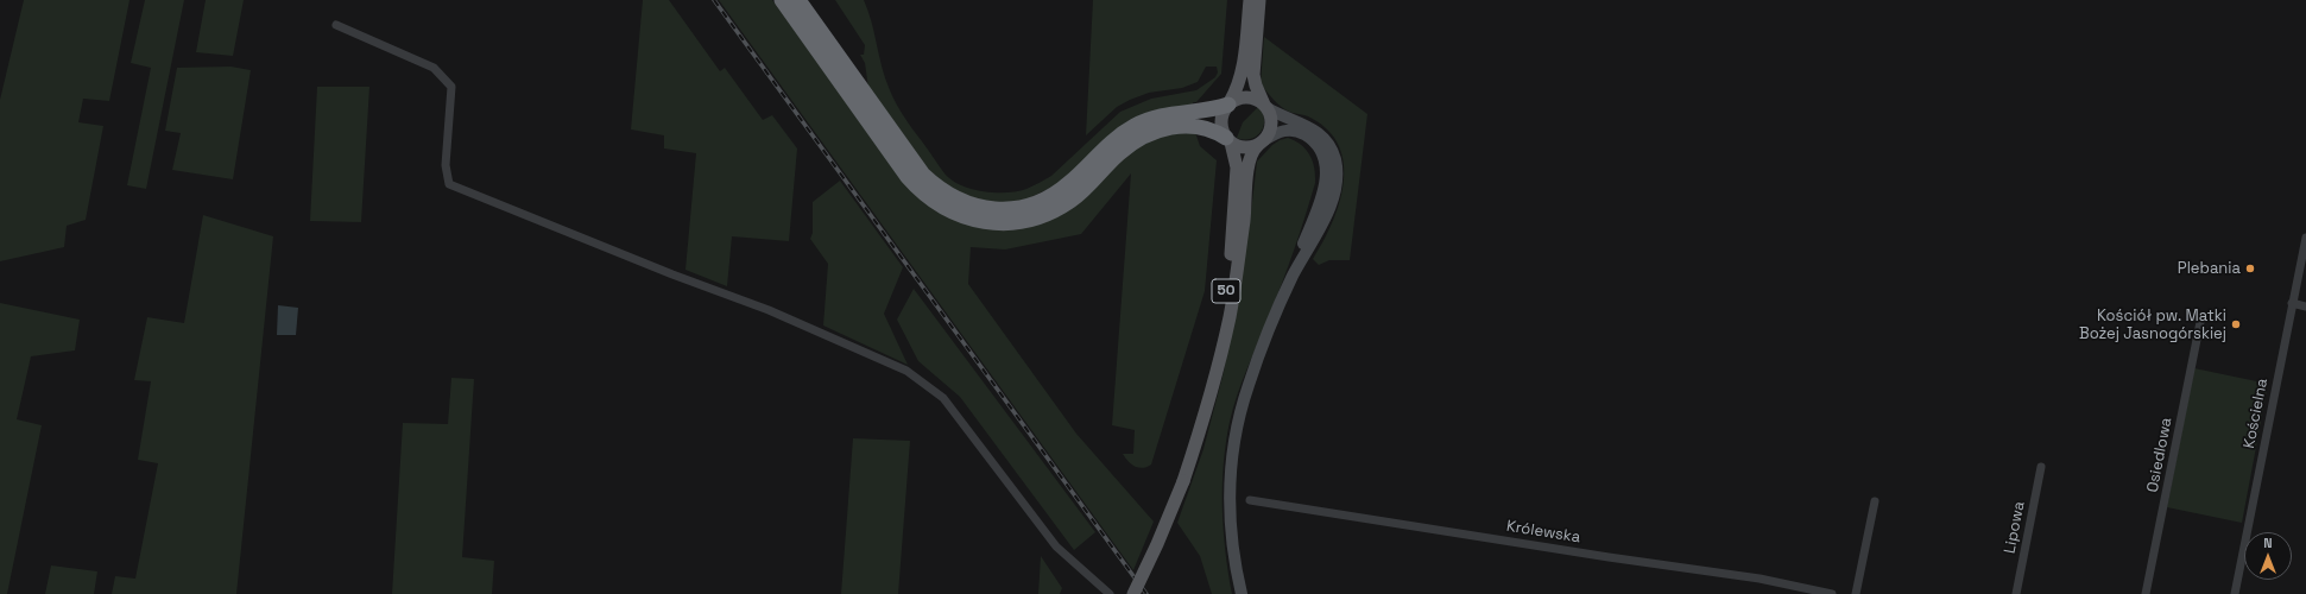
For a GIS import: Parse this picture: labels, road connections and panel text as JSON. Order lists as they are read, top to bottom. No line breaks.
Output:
{"streets":{"main road":["50"],"street":["Kościelna","Osiedlowa","Lipowa","Królewska"]},"places":["Plebania","Kościół pw. Matki Bożej Jasnogórskiej"],"north":"top"}
